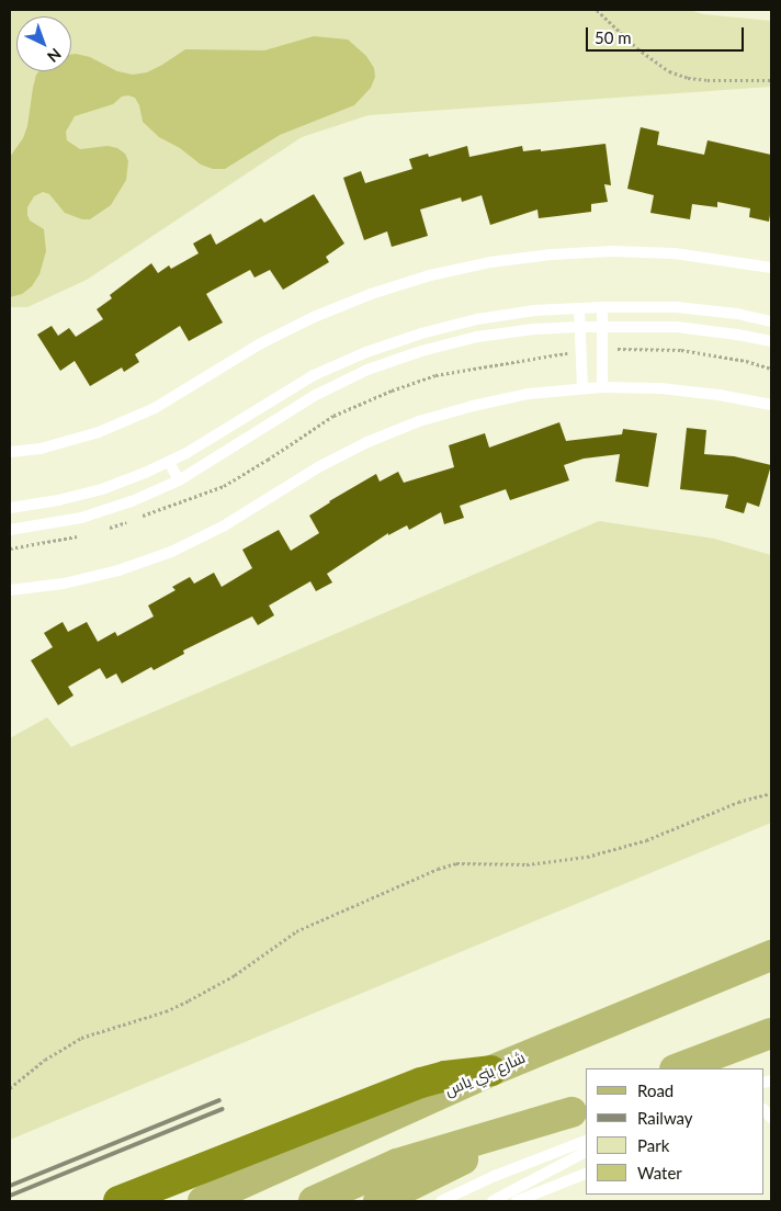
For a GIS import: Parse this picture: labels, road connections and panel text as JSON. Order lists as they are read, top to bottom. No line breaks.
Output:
{"streets":{"main road":["شارع بني ياس"]},"legend":["Road","Railway","Park","Water"],"scale_bar":"50 m","north":"bottom right"}
